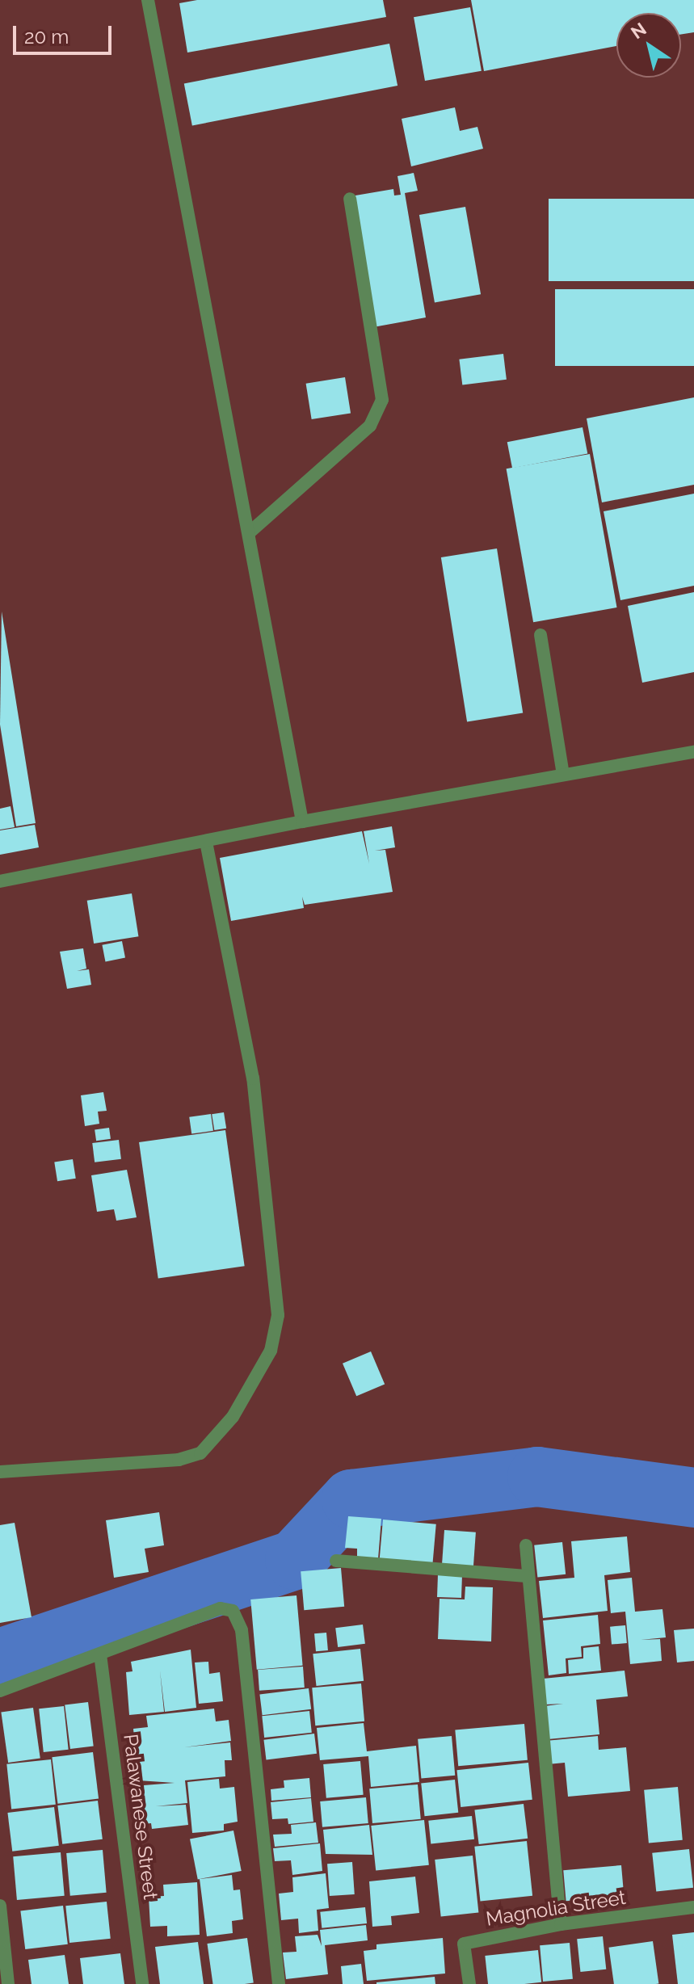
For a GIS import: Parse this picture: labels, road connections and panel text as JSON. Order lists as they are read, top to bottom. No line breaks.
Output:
{"streets":{"street":["Palawanese Street","Magnolia Street"]},"scale_bar":"20 m","north":"top left"}
